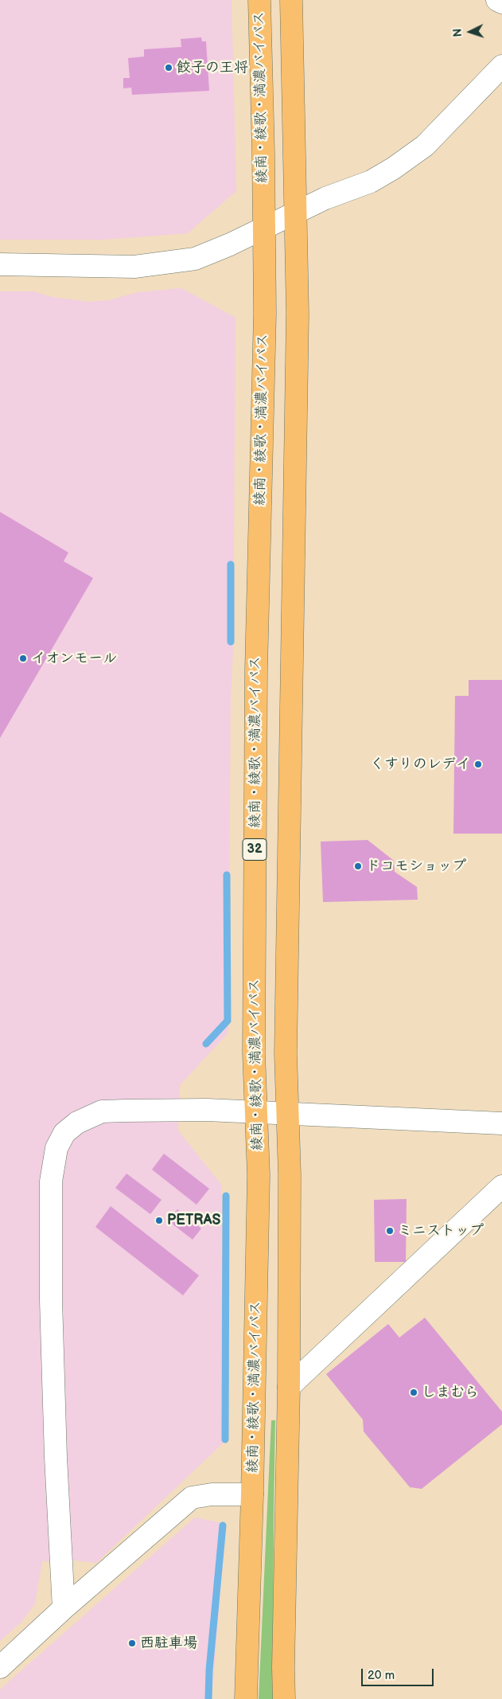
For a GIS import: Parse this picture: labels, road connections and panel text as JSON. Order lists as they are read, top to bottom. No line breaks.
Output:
{"streets":{"highway":["綾南・綾歌・満濃バイパス","32"]},"places":["餃子の王将","イオンモール","くすりのレデイ","ドコモショップ","PETRAS","ミニストップ","しまむら","西駐車場"],"scale_bar":"20 m","north":"left"}
